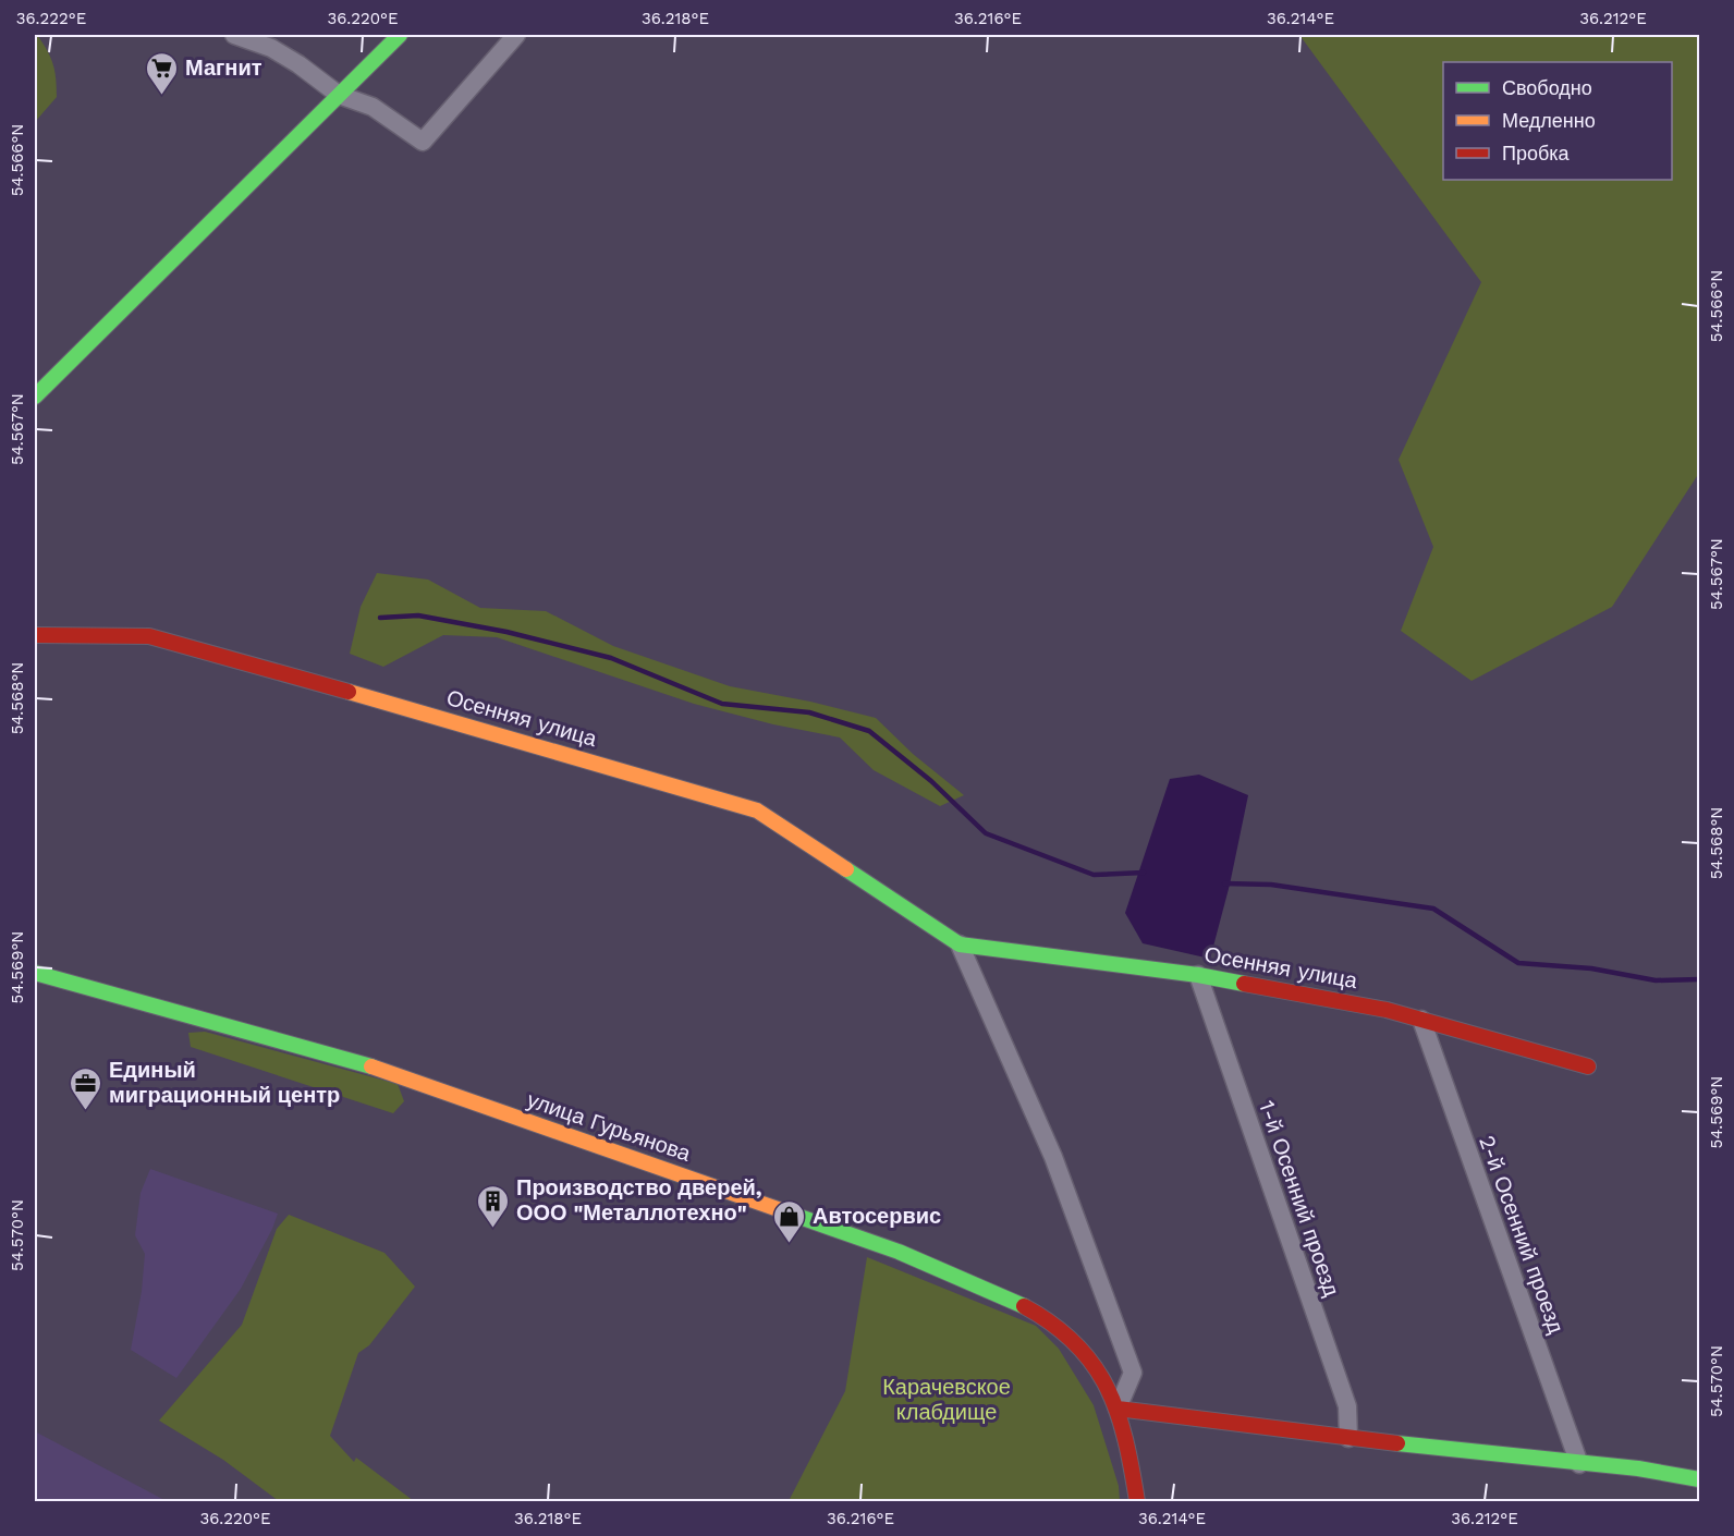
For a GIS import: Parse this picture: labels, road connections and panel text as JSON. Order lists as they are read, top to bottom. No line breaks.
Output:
{"streets":{"street":["Осенняя улица","улица Гурьянова","1-й Осенний проезд","2-й Осенний проезд"]},"crossings":[["Осенняя улица","1-й Осенний проезд"],["Осенняя улица","2-й Осенний проезд"]],"parks":["Карачевское клабдище"],"places":{"supermarket":["Магнит"],"office":["Единый миграционный центр"],"building":["Производство дверей, ООО \"Металлотехно\""],"shop":["Автосервис"]},"legend":["Свободно","Медленно","Пробка"],"coordinates":["36.222°E","36.220°E","36.218°E","36.216°E","36.214°E","36.212°E","54.566°N","54.567°N","54.568°N","54.569°N","54.570°N"]}
